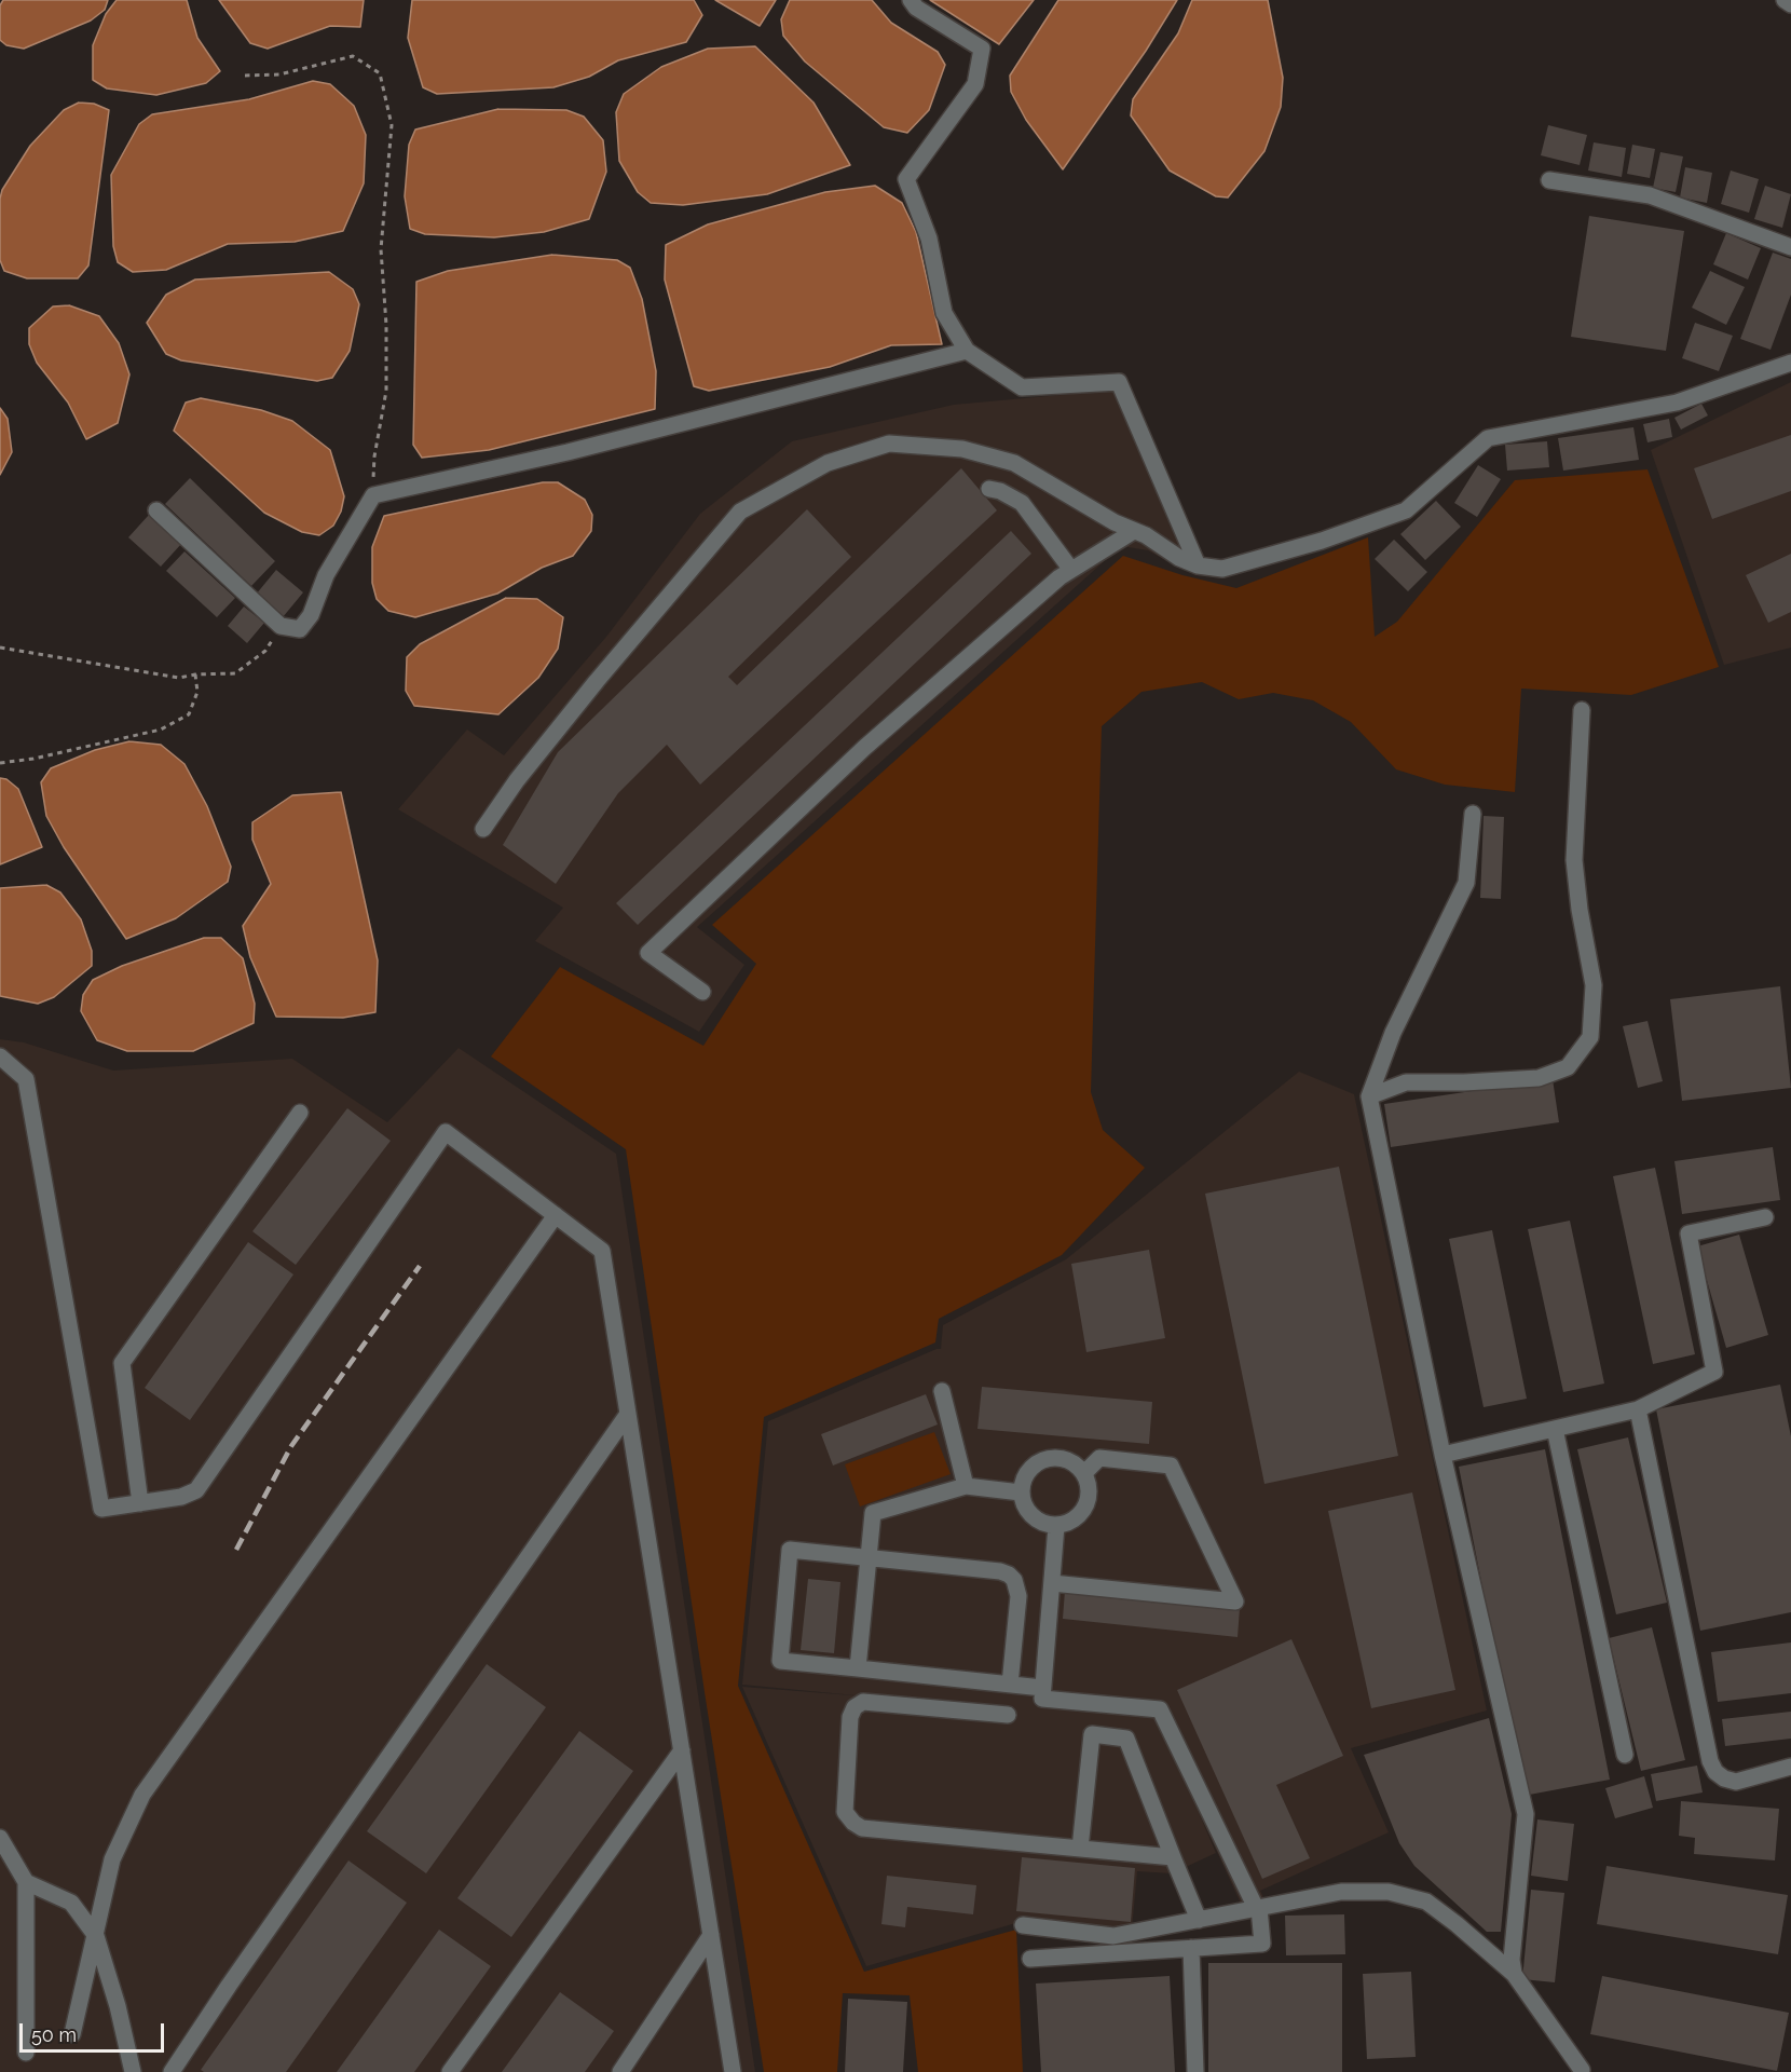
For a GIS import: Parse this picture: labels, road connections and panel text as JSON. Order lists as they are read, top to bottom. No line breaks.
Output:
{"scale_bar":"50 m"}
